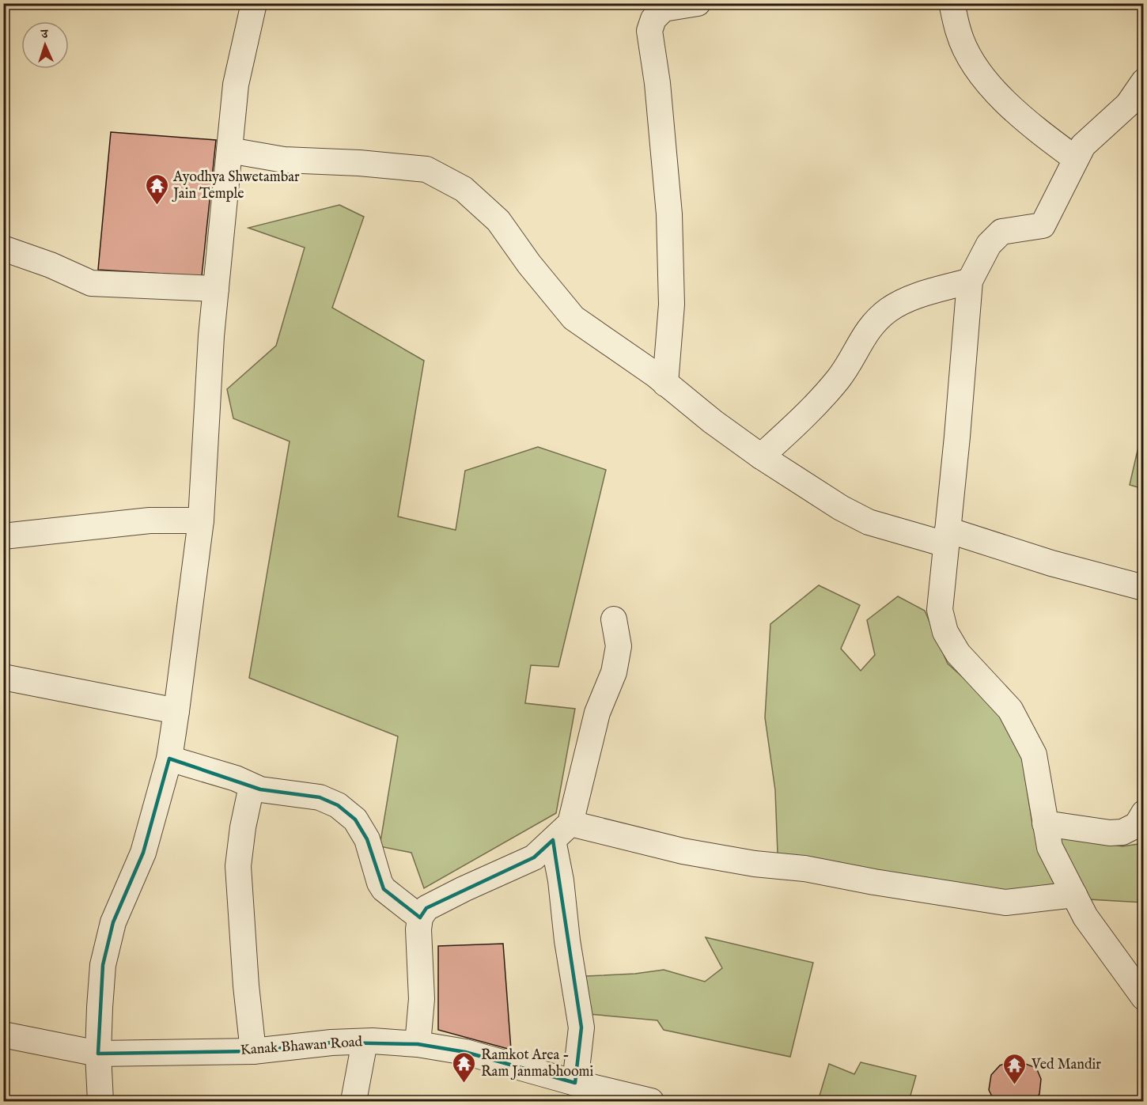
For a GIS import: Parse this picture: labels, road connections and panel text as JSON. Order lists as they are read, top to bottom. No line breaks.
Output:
{"streets":{"street":["Kanak Bhawan Road"]},"places":{"temple":["Ayodhya Shwetambar Jain Temple","Ramkot Area - Ram Janmabhoomi","Ved Mandir"]},"north":"top"}
